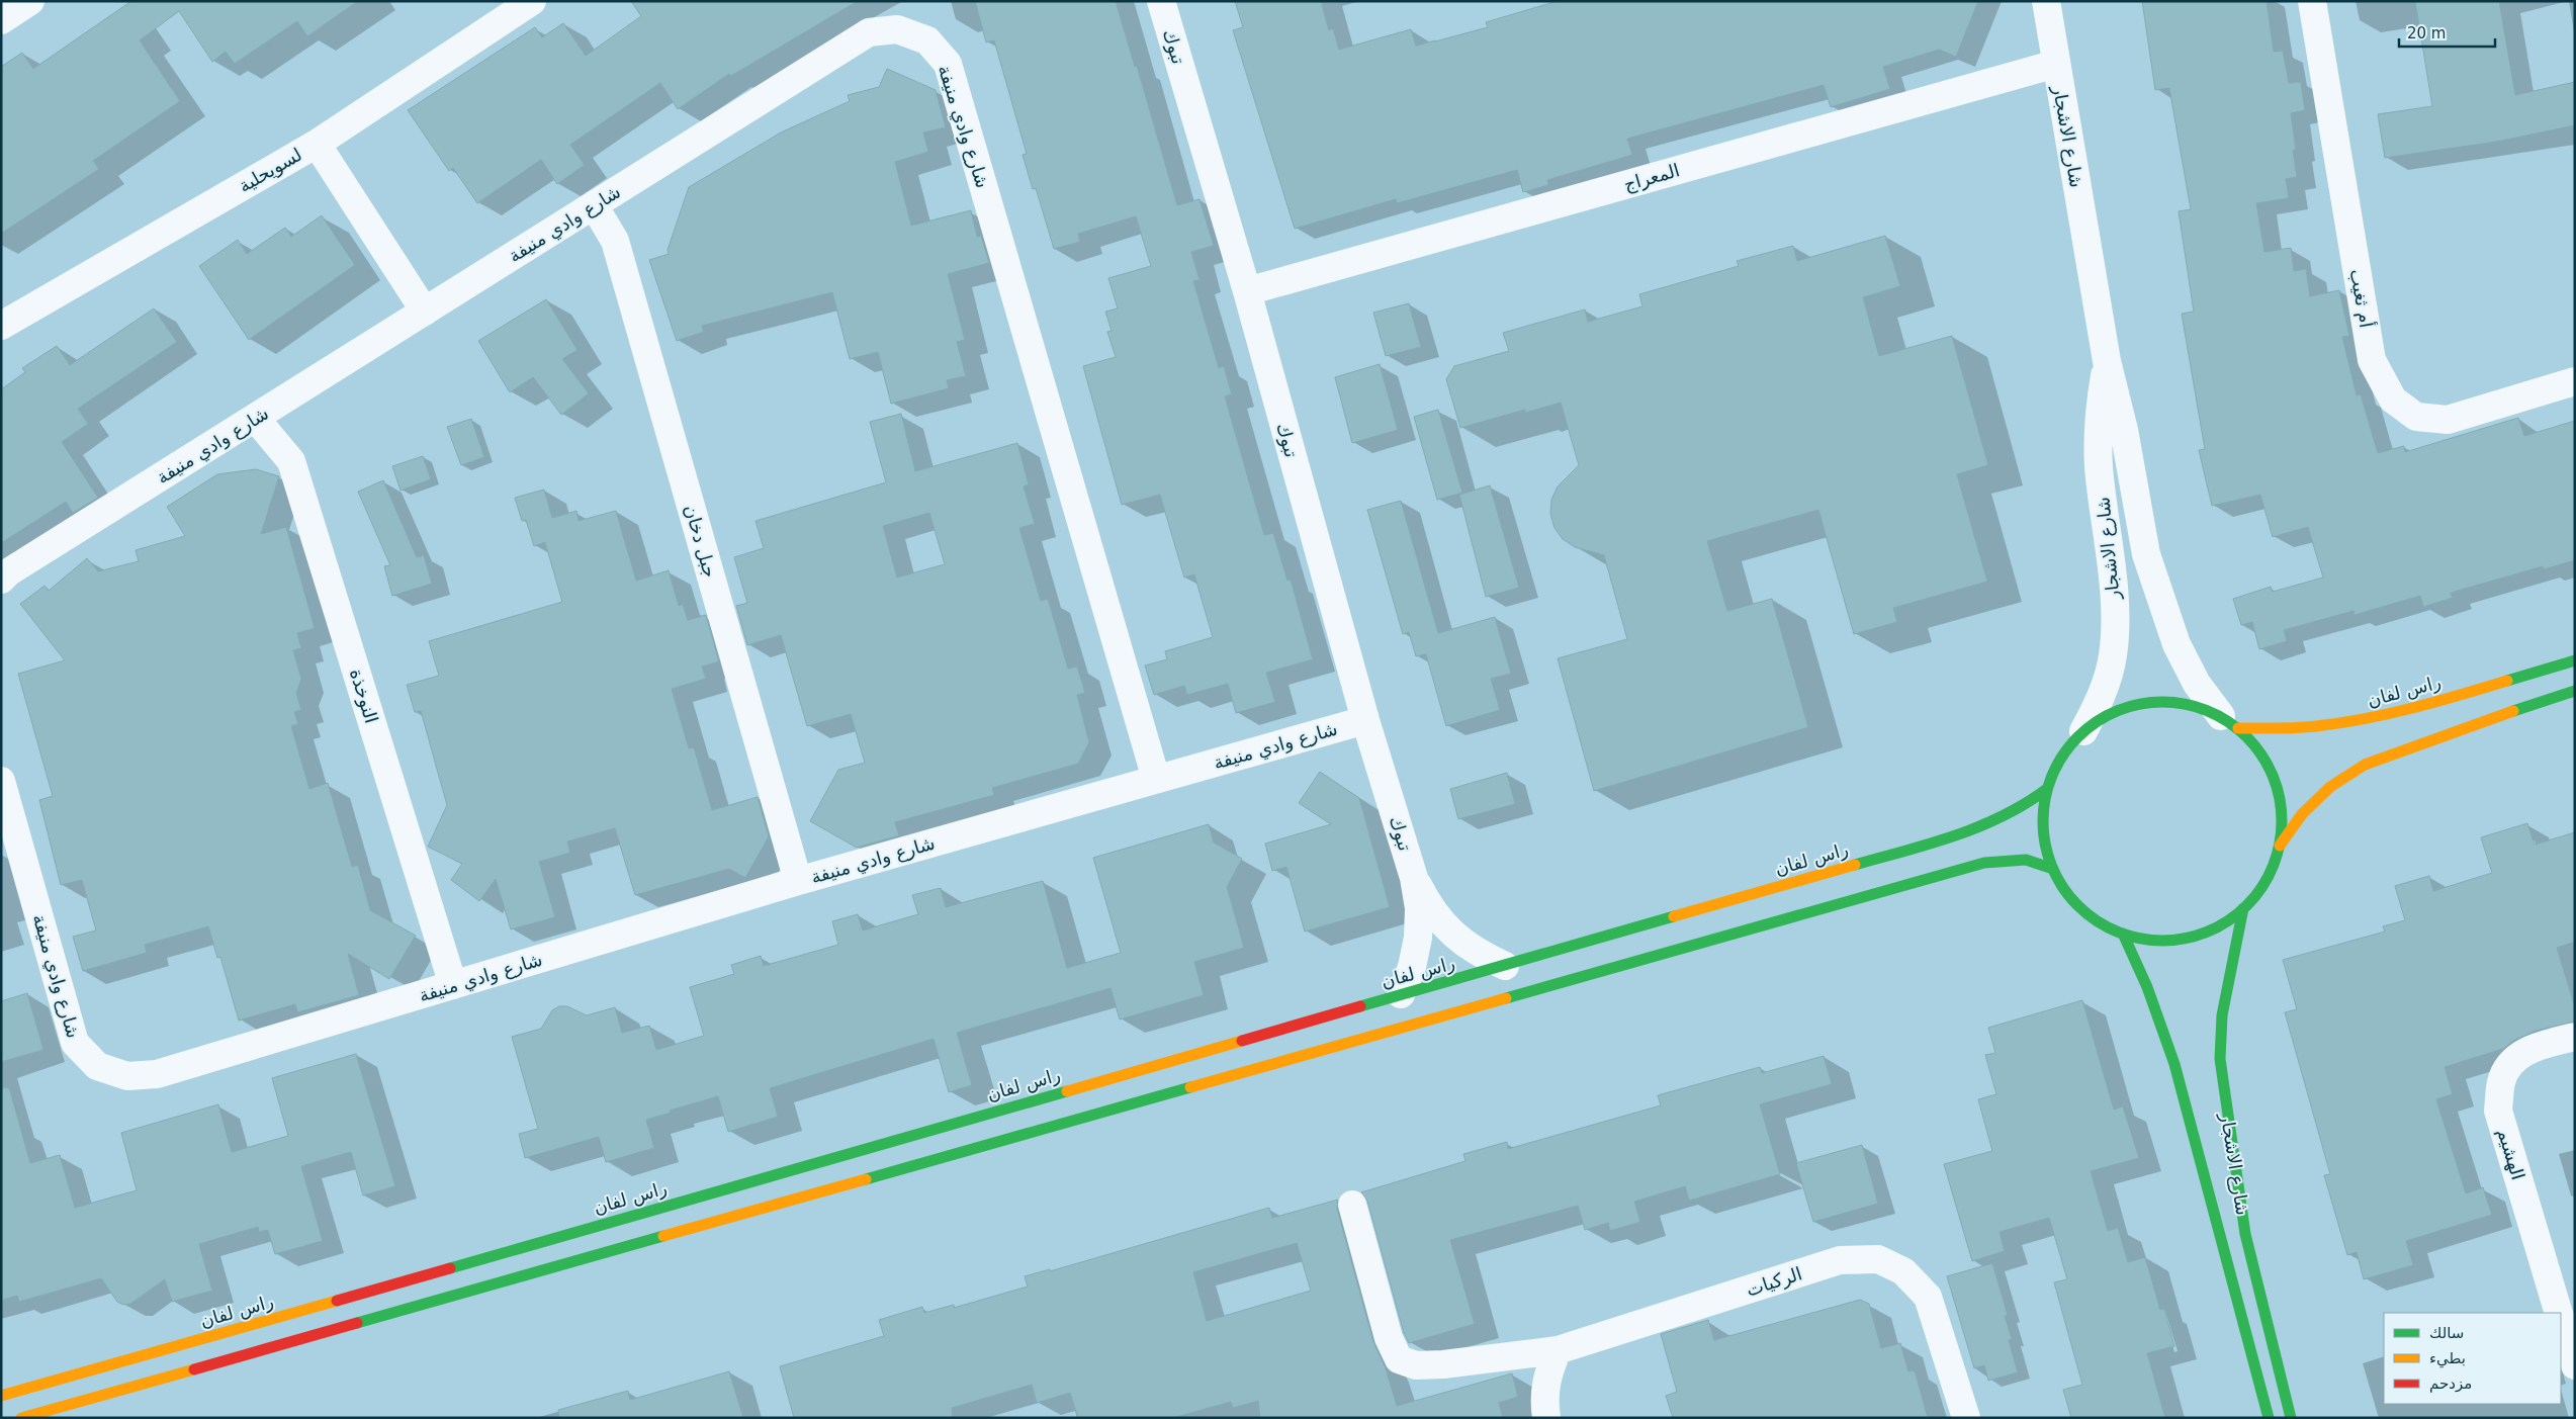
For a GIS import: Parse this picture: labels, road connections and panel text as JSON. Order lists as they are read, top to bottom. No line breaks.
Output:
{"streets":{"street":["تبوك","شارع وادي منيفة","شارع الاشجار","لسويحلية","المعراج","أم ثغيب","جبل دخان","راس لفان","النوخذة","الهشيم","الركيات"]},"crossings":[["تبوك","شارع وادي منيفة"],["تبوك","المعراج"],["تبوك","راس لفان"],["شارع وادي منيفة","جبل دخان"],["شارع وادي منيفة","النوخذة"],["شارع الاشجار","المعراج"],["شارع الاشجار","راس لفان"]],"legend":["سالك","بطيء","مزدحم"],"scale_bar":"20 m"}
